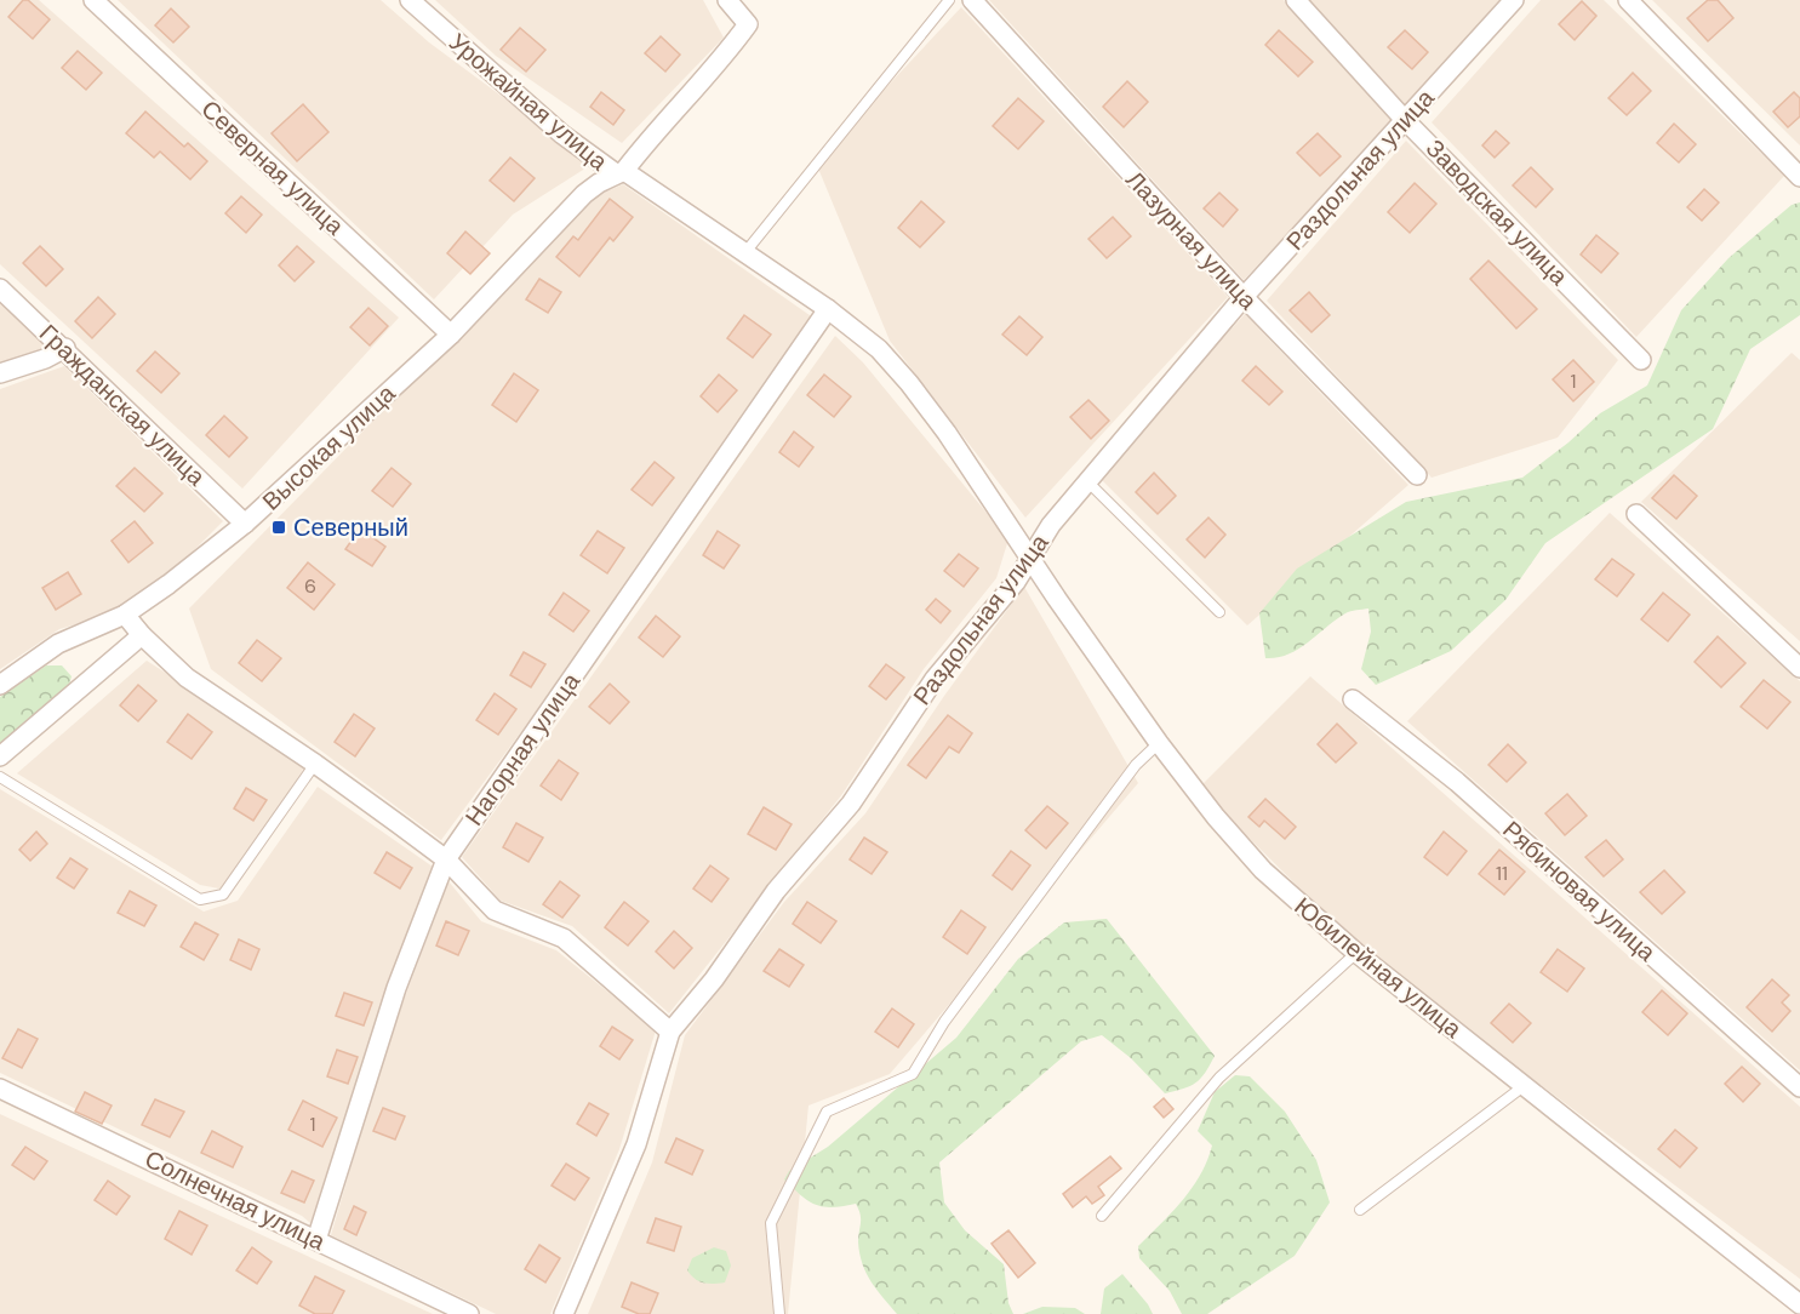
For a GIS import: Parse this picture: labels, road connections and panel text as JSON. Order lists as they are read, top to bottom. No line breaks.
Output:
{"streets":{"street":["Урожайная улица","Северная улица","Раздольная улица","Заводская улица","Лазурная улица","Гражданская улица","Высокая улица","Нагорная улица","Рябиновая улица","Юбилейная улица","Солнечная улица"]},"crossings":[["Урожайная улица","Высокая улица"],["Урожайная улица","Нагорная улица"],["Урожайная улица","Юбилейная улица"],["Северная улица","Высокая улица"],["Раздольная улица","Заводская улица"],["Раздольная улица","Лазурная улица"],["Раздольная улица","Юбилейная улица"],["Гражданская улица","Высокая улица"],["Нагорная улица","Юбилейная улица"],["Нагорная улица","Солнечная улица"]],"places":{"transit":["Северный"]},"house_numbers":["1","6","11","1"]}
